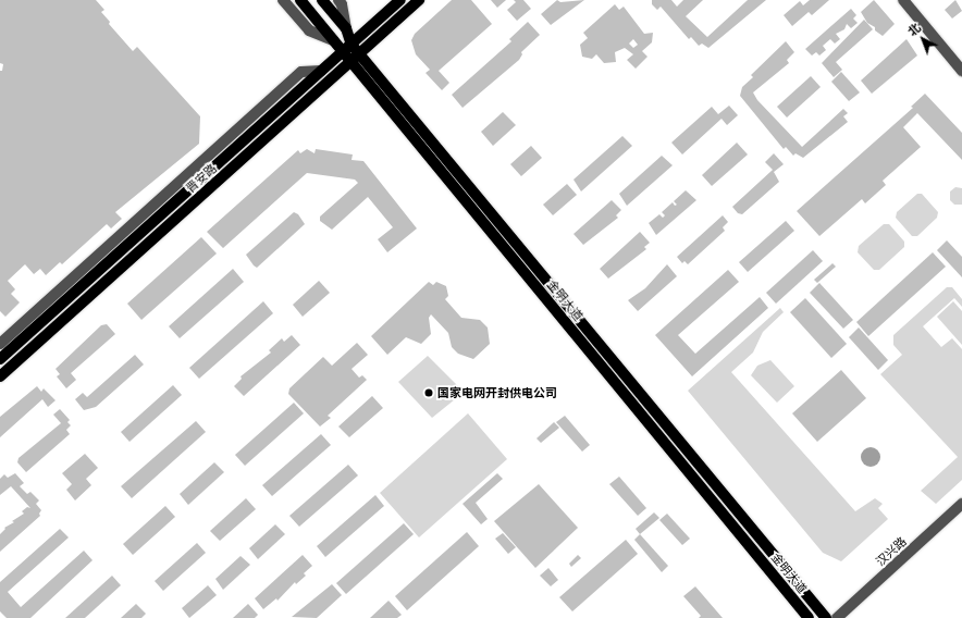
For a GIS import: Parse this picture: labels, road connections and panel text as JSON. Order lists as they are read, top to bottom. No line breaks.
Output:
{"streets":{"main road":["晋安路","金明大道"],"street":["汉兴路"]},"crossings":[["晋安路","金明大道"]],"places":["国家电网开封供电公司"],"north":"top left"}
